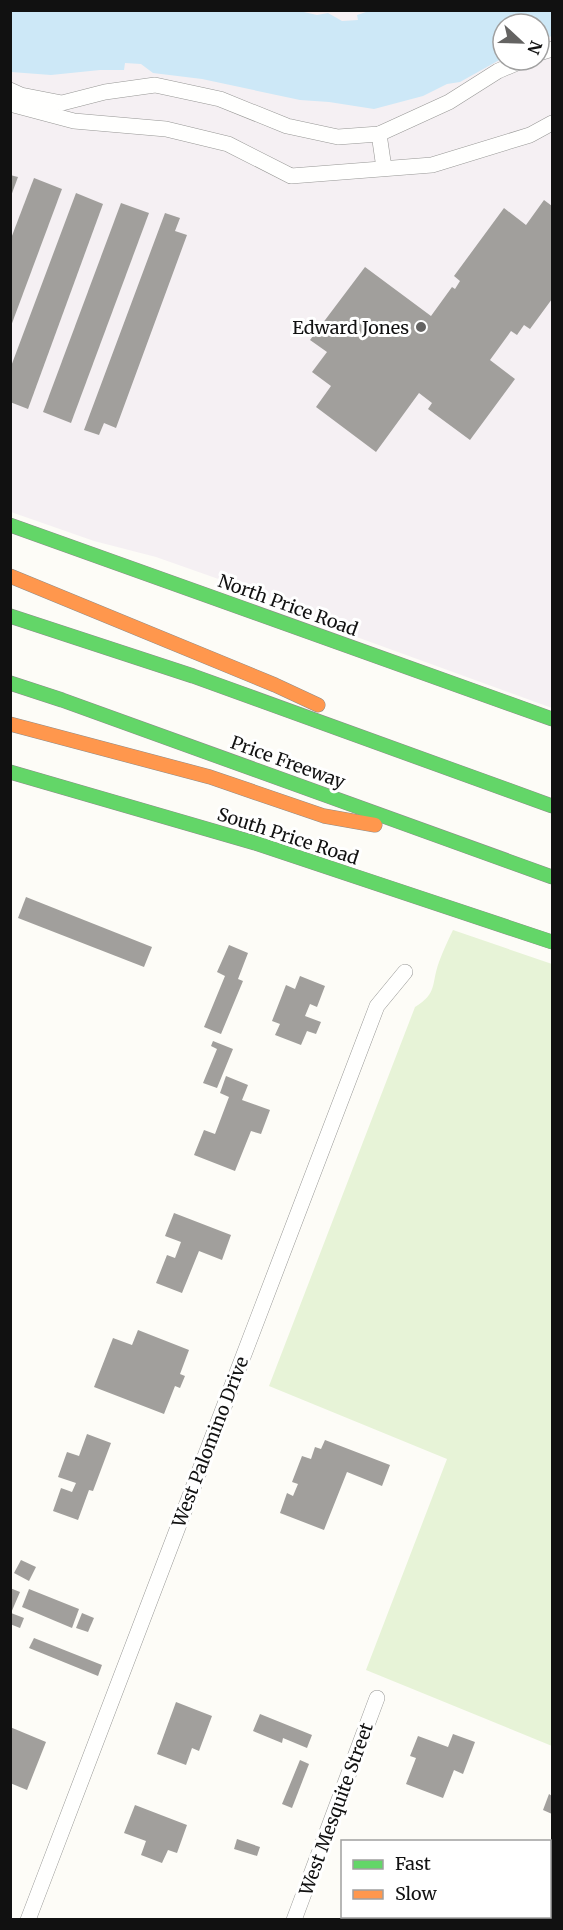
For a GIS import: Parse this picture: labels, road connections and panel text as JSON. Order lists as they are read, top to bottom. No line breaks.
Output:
{"streets":{"main road":["North Price Road","Price Freeway","South Price Road"],"street":["West Palomino Drive","West Mesquite Street"]},"places":["Edward Jones"],"legend":["Fast","Slow"],"north":"right"}
